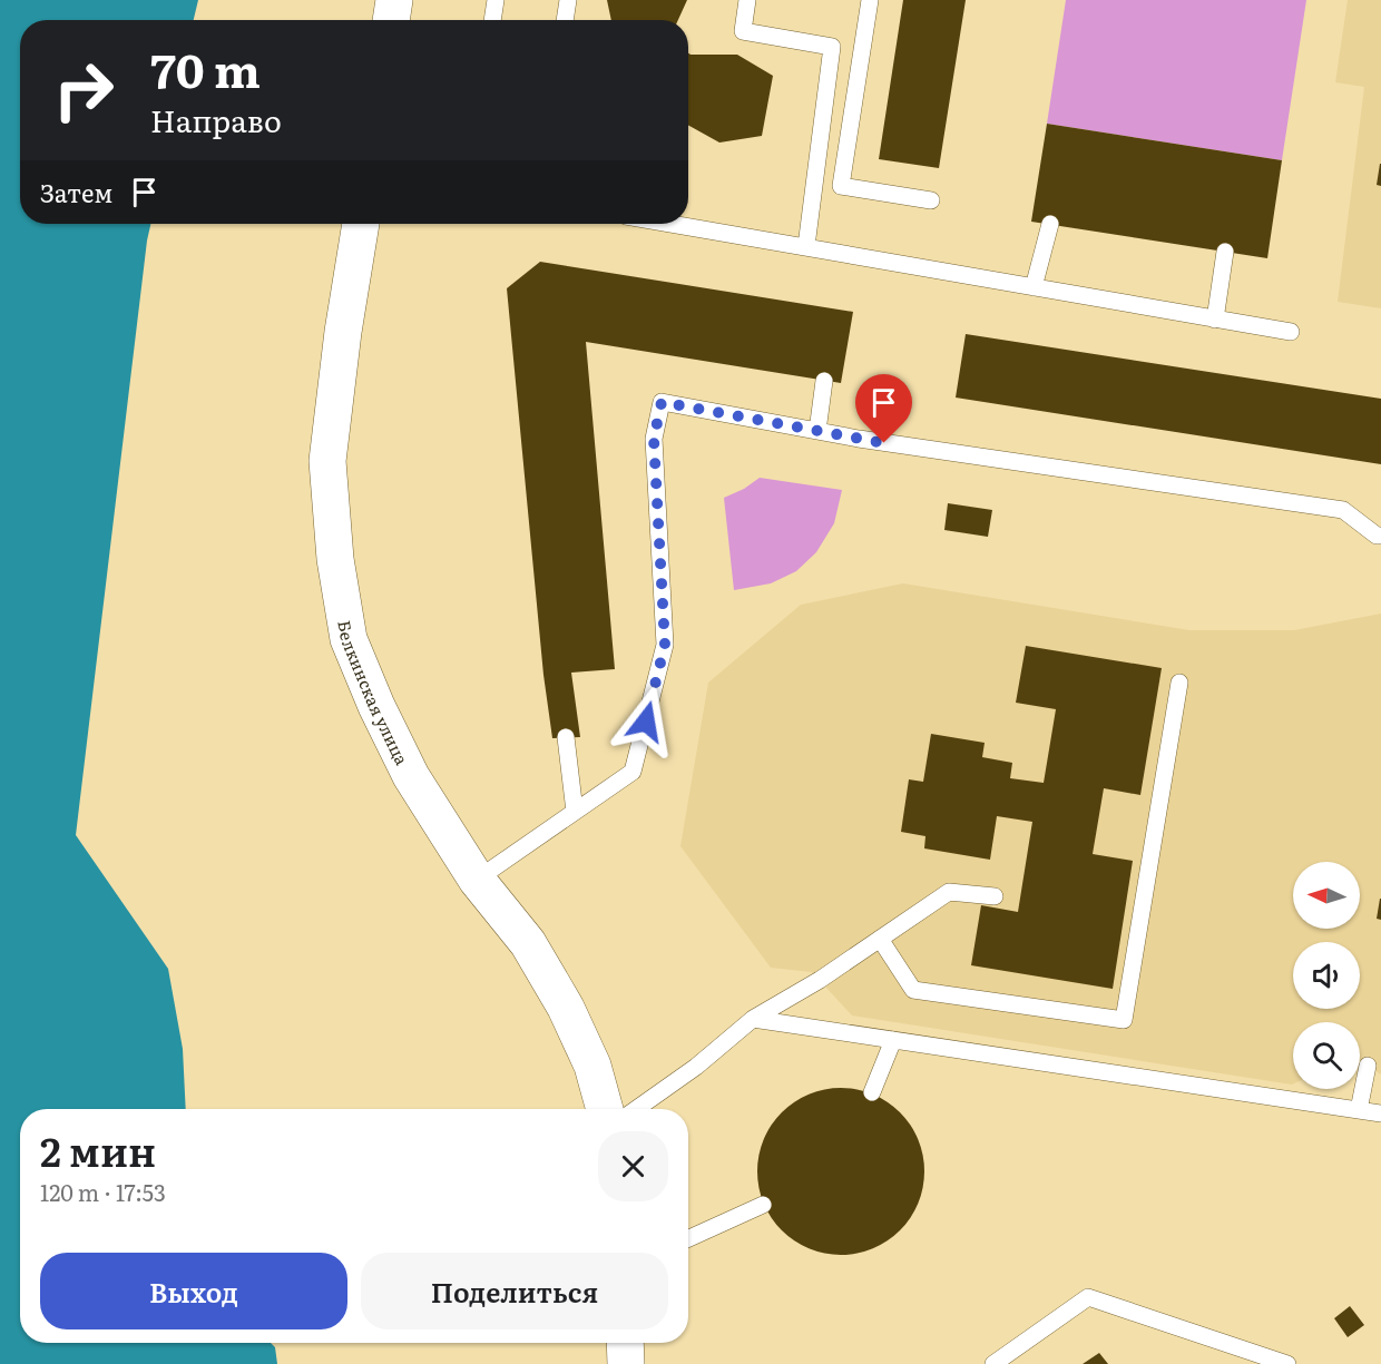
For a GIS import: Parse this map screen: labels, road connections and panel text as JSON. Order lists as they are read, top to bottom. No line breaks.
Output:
{"streets":{"street":["Белкинская улица"]},"north":"left","page":{"turn":["70 m","Направо"],"then":"Затем","heading":["2 мин","120 m · 17:53"],"buttons":["Выход","Поделиться"]}}
